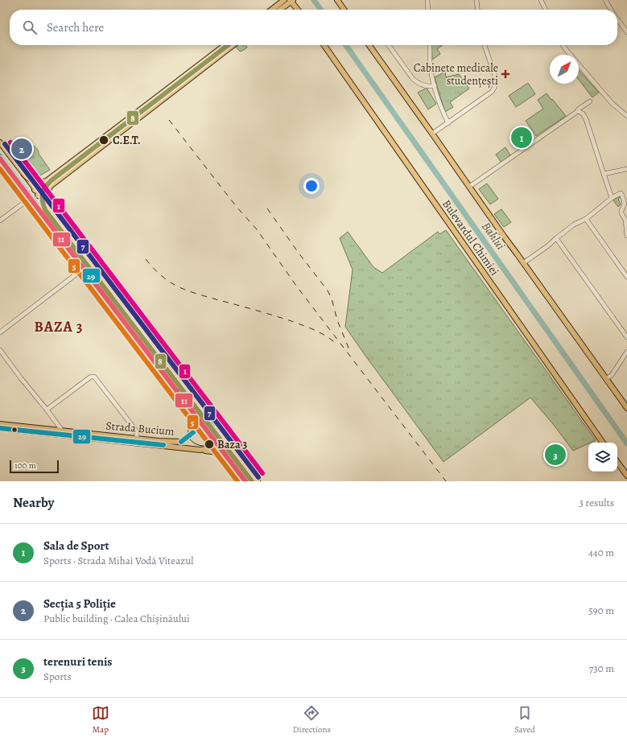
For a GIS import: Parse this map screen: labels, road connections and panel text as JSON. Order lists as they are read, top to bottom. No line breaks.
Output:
{"streets":{"main road":["Bulevardul Chimiei","Strada Bucium"]},"districts":["BAZA 3"],"water":["Bahlui"],"places":{"health":["Cabinete medicale studențești"],"other":["C.E.T.","Baza 3"]},"lines":["transit line 8","transit line 1","transit line 7","transit line 29","transit line 11","tram line 5"],"scale_bar":"100 m","north":"top right","page":{"search":"Search here","pins":["1","2","3"],"scale":"100 m","heading":["Nearby","3 results"],"list":[{"mark":"1","name":"Sala de Sport","note":"Sports · Strada Mihai Vodă Viteazul","value":"440 m"},{"mark":"2","name":"Secția 5 Poliție","note":"Public building · Calea Chișinăului","value":"590 m"},{"mark":"3","name":"terenuri tenis","note":"Sports","value":"730 m"}],"nav":["Map","Directions","Saved"]}}
